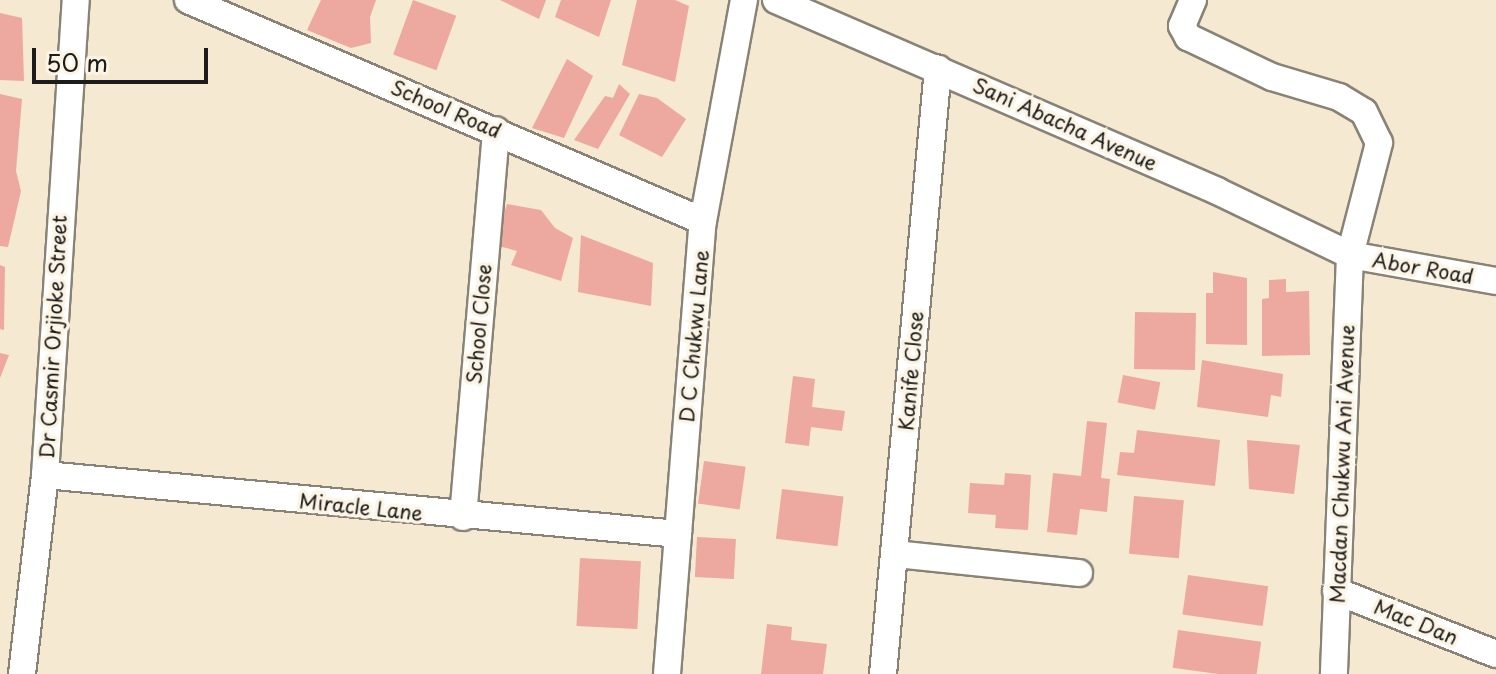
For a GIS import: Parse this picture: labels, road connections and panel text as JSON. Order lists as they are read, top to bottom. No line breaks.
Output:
{"streets":{"street":["School Road","Sani Abacha Avenue","Abor Road","School Close","D C Chukwu Lane","Dr Casmir Orjioke Street","Kanife Close","Macdan Chukwu Ani Avenue","Miracle Lane","Mac Dan"]},"crossings":[["School Road","School Close"],["School Road","D C Chukwu Lane"],["Sani Abacha Avenue","Abor Road"],["Sani Abacha Avenue","Kanife Close"],["Sani Abacha Avenue","Macdan Chukwu Ani Avenue"],["Abor Road","Macdan Chukwu Ani Avenue"],["School Close","Miracle Lane"],["D C Chukwu Lane","Miracle Lane"],["Dr Casmir Orjioke Street","Miracle Lane"],["Macdan Chukwu Ani Avenue","Mac Dan"]],"scale_bar":"50 m"}
